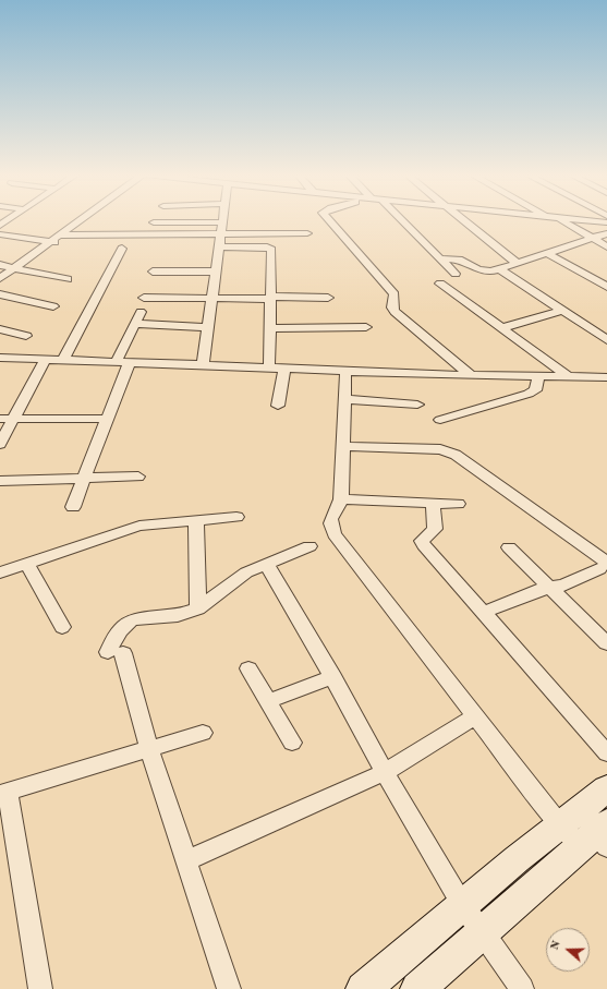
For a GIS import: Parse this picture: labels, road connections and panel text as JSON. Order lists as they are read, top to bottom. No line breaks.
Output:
{"north":"left"}
